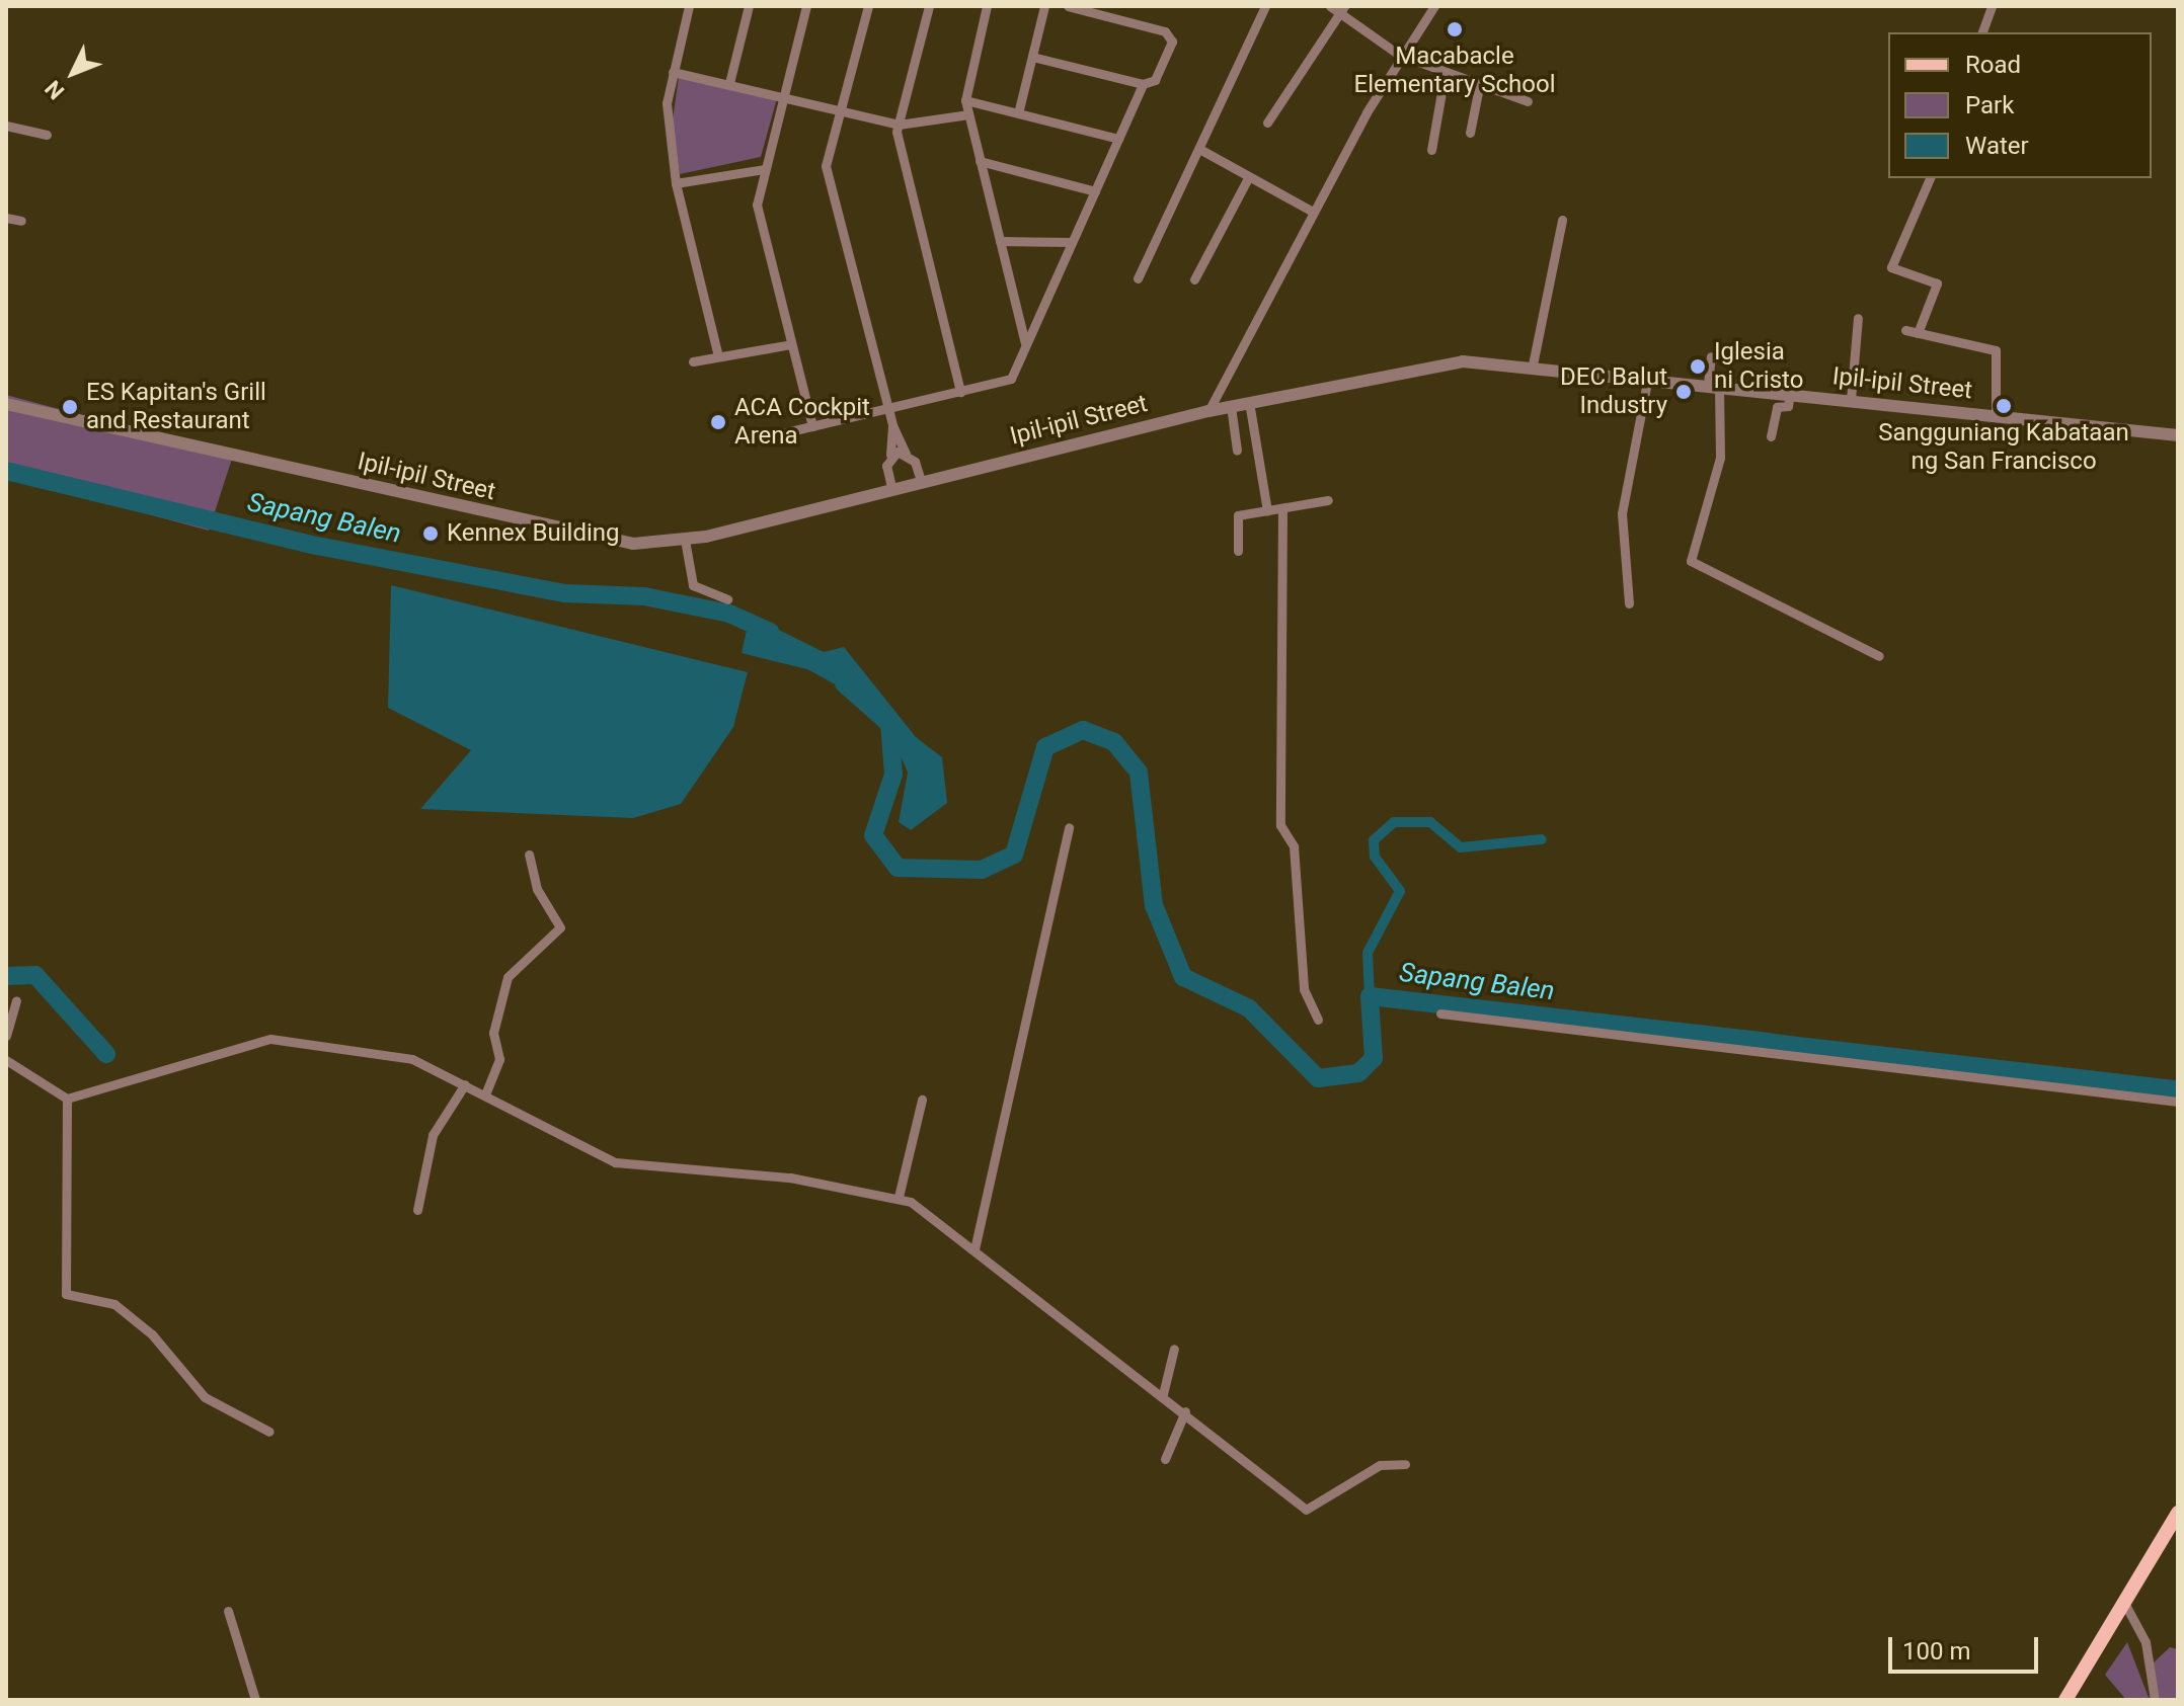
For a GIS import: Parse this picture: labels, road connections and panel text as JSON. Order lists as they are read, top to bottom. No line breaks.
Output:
{"streets":{"street":["Ipil-ipil Street"]},"water":["Sapang Balen"],"places":["Macabacle Elementary School","Iglesia ni Cristo","DEC Balut Industry","Sangguniang Kabataan ng San Francisco","ES Kapitan's Grill and Restaurant","ACA Cockpit Arena","Kennex Building"],"legend":["Road","Park","Water"],"scale_bar":"100 m","north":"bottom left"}
